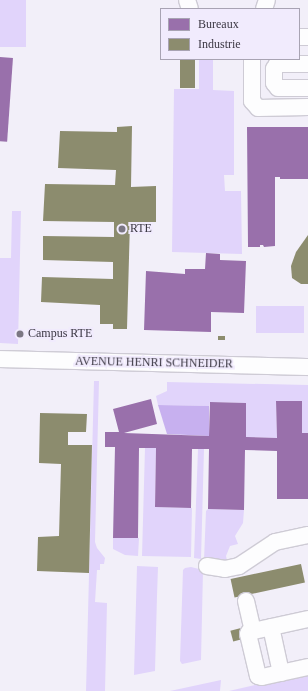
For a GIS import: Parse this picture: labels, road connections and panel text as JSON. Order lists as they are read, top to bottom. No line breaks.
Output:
{"streets":{"street":["AVENUE HENRI SCHNEIDER"]},"places":["RTE","Campus RTE"],"legend":["Bureaux","Industrie"]}
